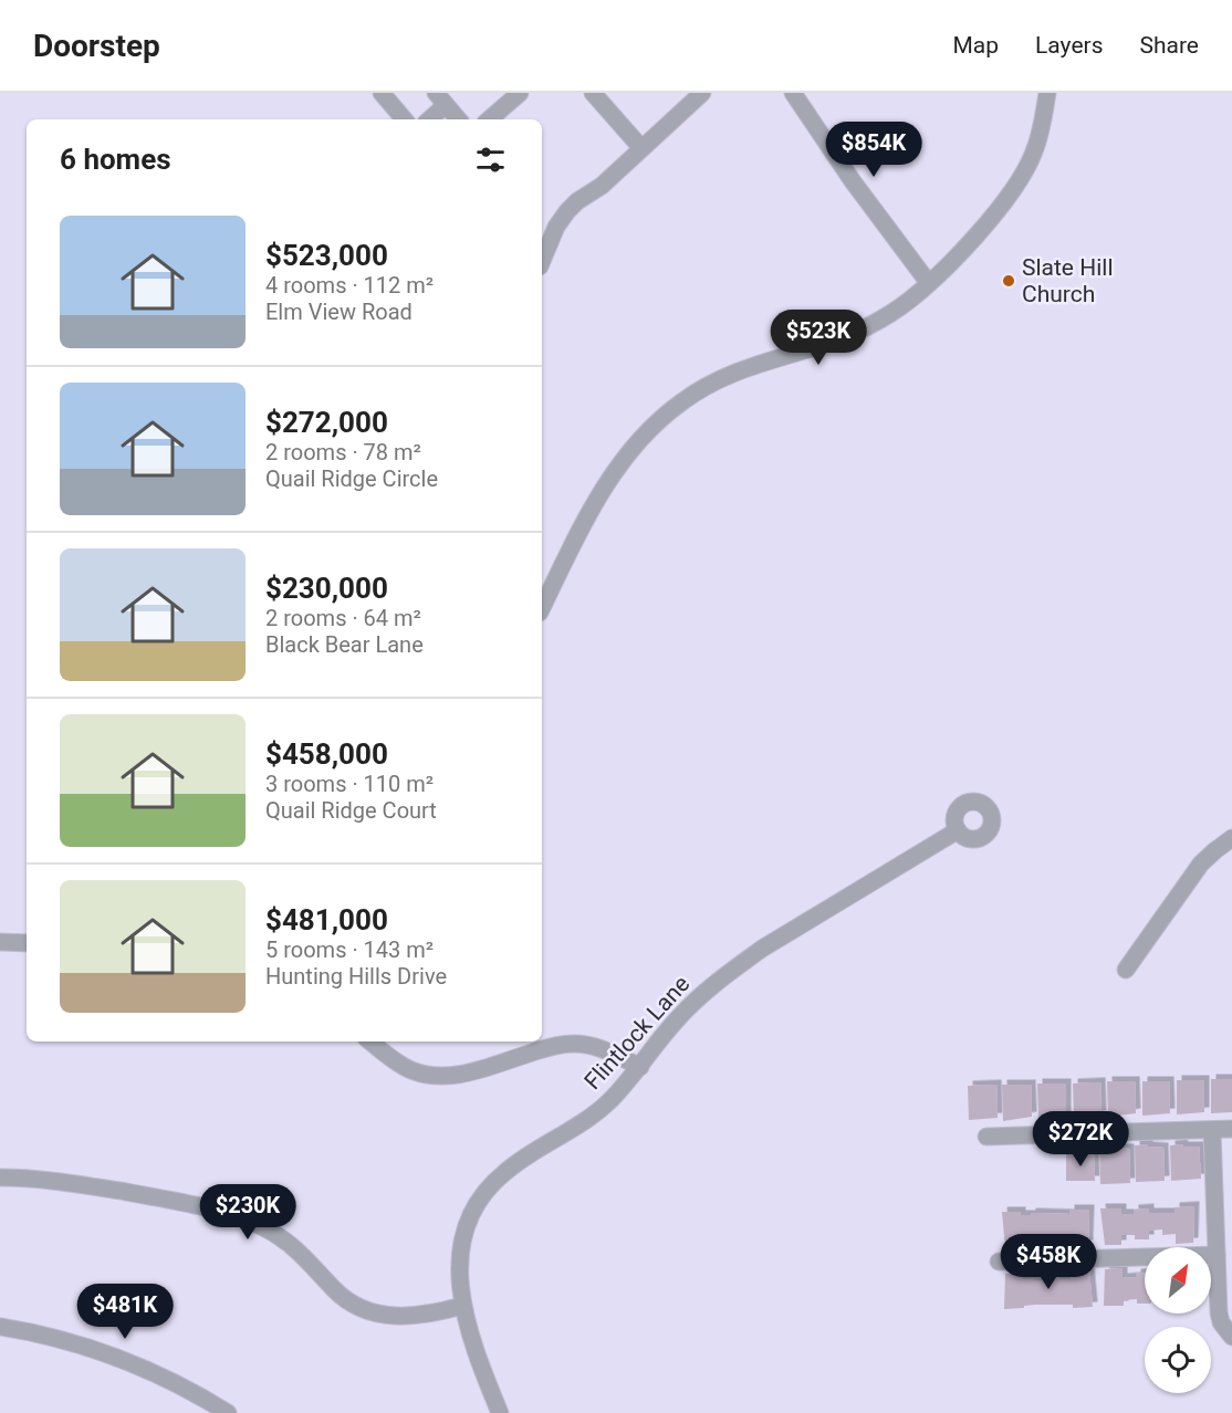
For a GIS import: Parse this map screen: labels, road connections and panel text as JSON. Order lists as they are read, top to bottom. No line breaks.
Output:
{"streets":{"street":["Flintlock Lane"]},"places":["Slate Hill Church"],"north":"top right","page":{"header":"Doorstep","nav":["Map","Layers","Share"],"heading":"6 homes","price":["$854K","$523K","$272K","$230K","$458K","$481K"],"list":[{"name":"$523,000","note":"4 rooms · 112 m² · Elm View Road"},{"name":"$272,000","note":"2 rooms · 78 m² · Quail Ridge Circle"},{"name":"$230,000","note":"2 rooms · 64 m² · Black Bear Lane"},{"name":"$458,000","note":"3 rooms · 110 m² · Quail Ridge Court"},{"name":"$481,000","note":"5 rooms · 143 m² · Hunting Hills Drive"}]}}
